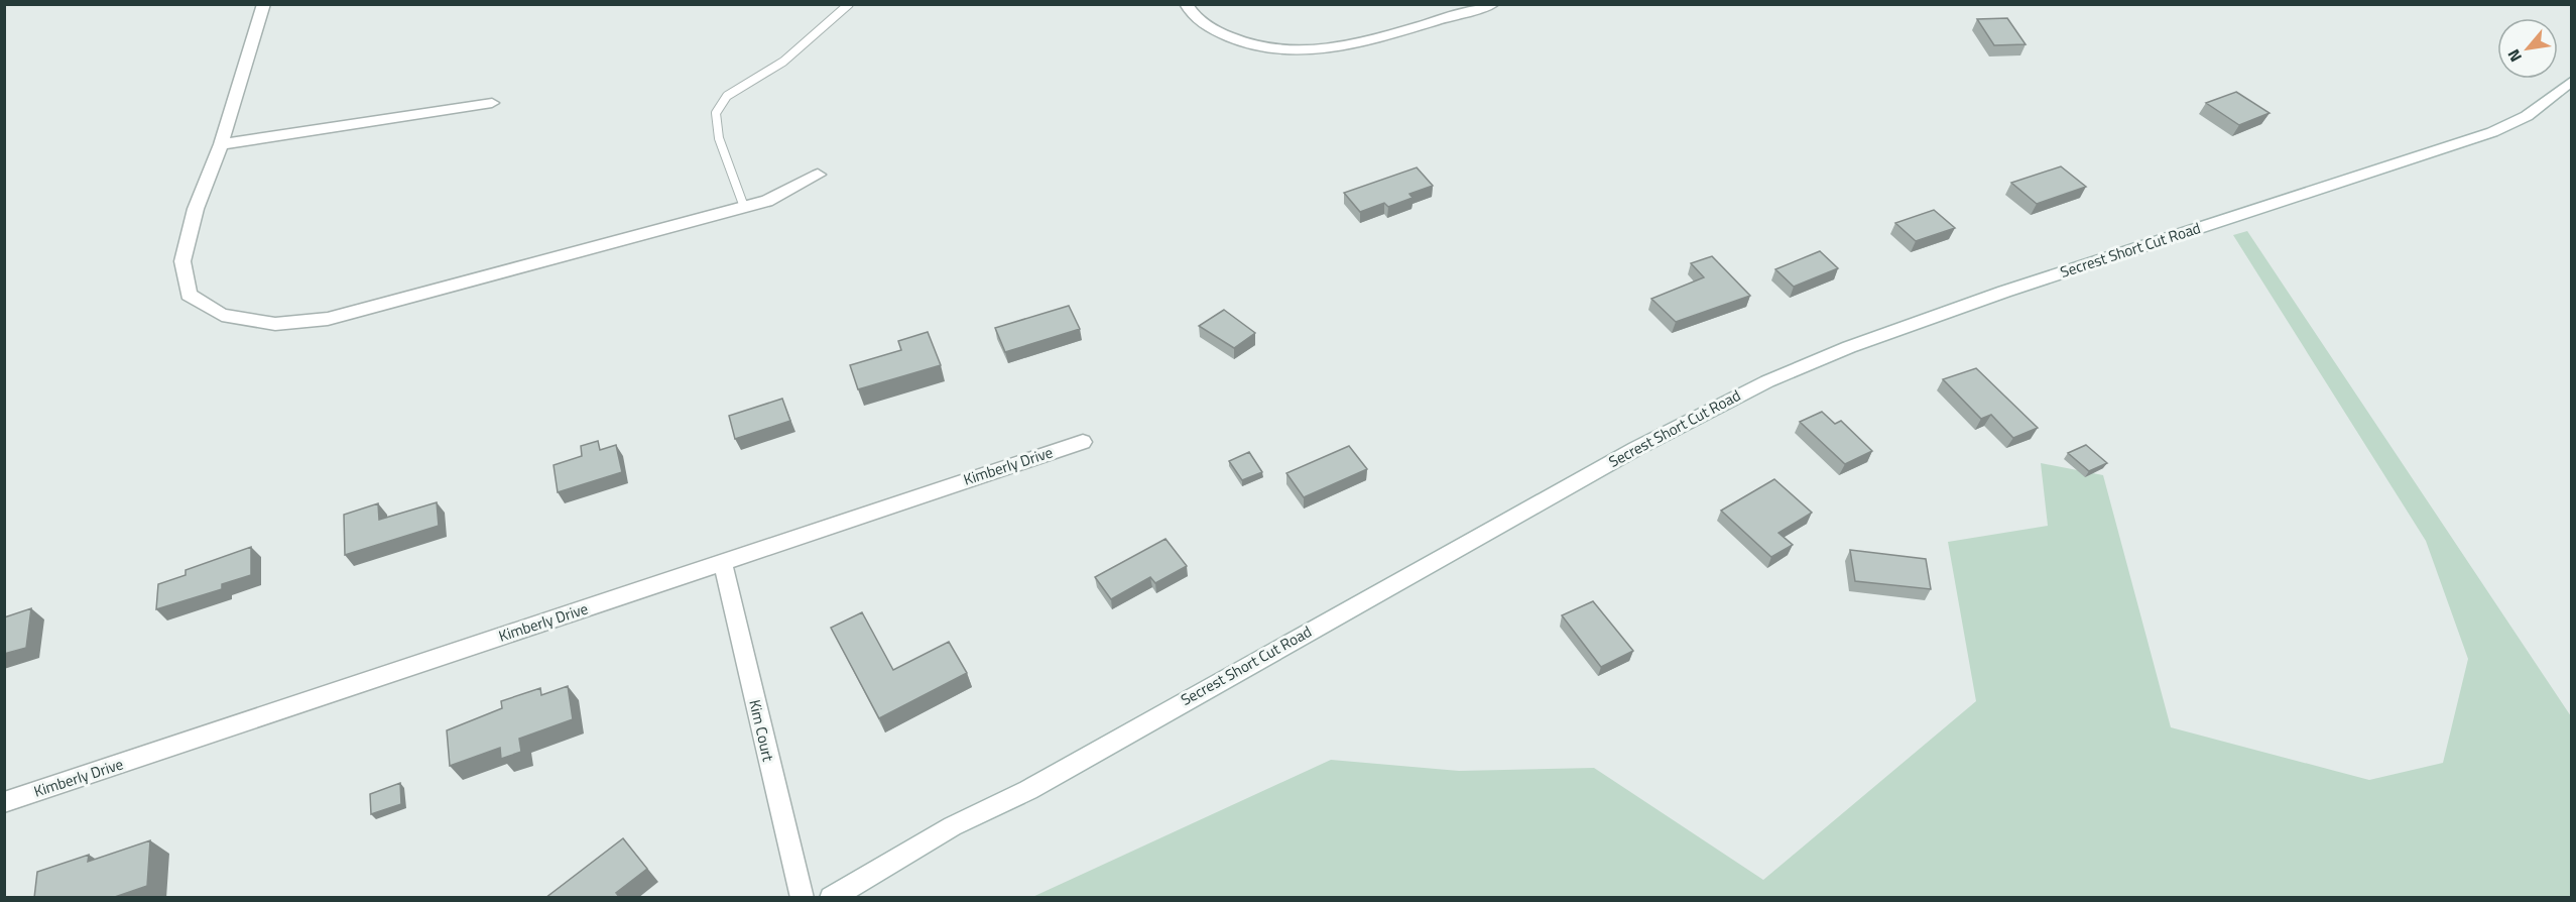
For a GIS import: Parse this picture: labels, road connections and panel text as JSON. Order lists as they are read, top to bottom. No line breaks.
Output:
{"streets":{"street":["Secrest Short Cut Road","Kimberly Drive","Kim Court"]},"crossings":[["Kimberly Drive","Kim Court"]],"north":"bottom left"}
